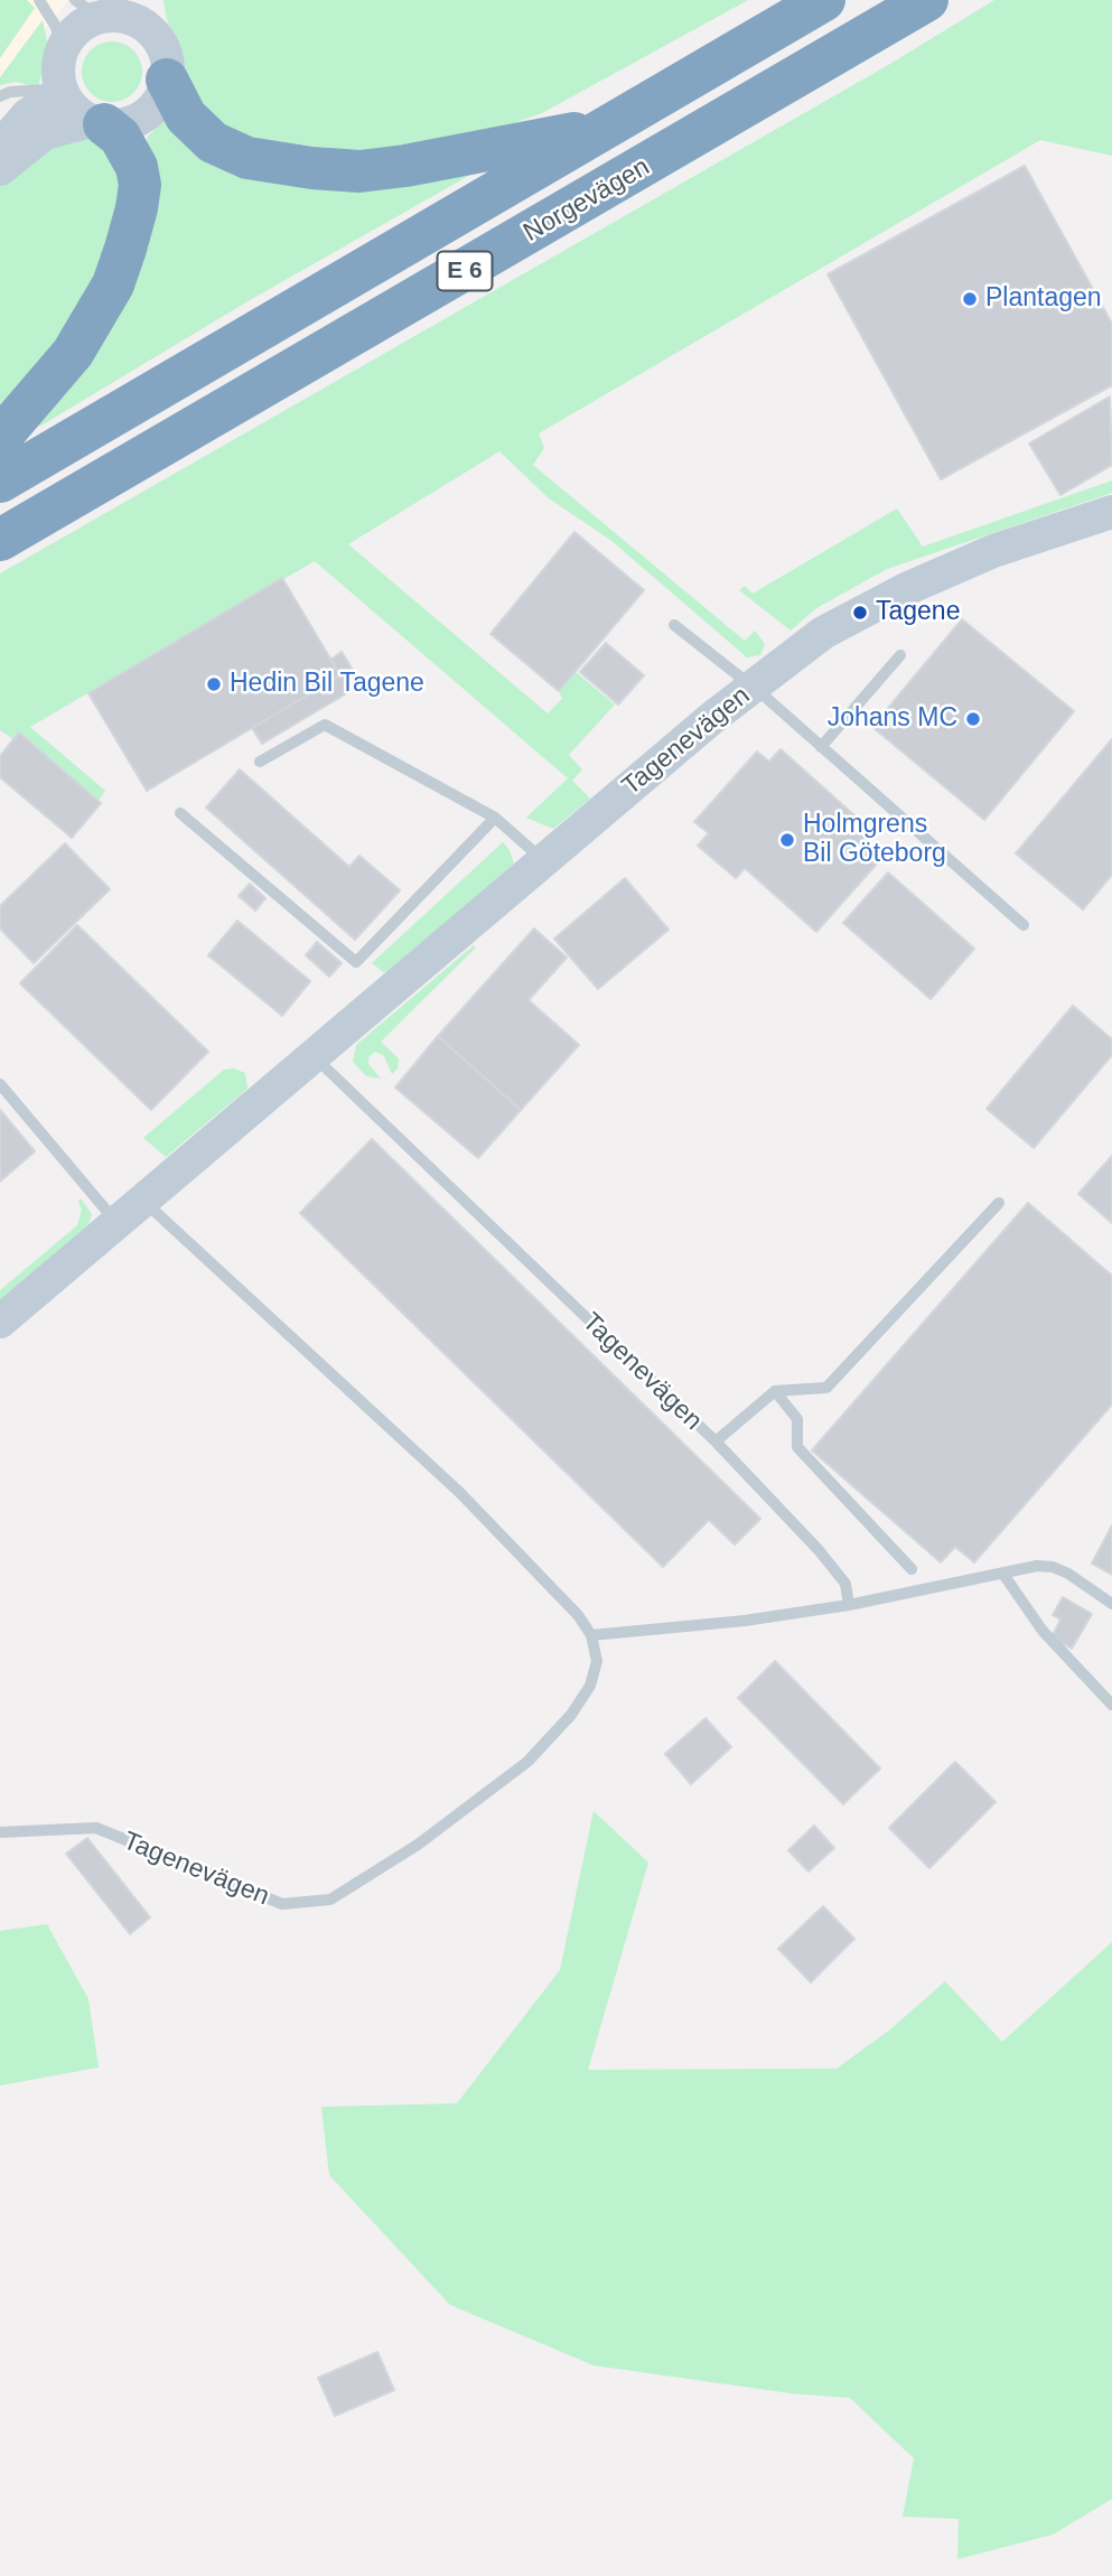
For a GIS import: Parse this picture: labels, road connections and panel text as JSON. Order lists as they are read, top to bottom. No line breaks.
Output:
{"streets":{"highway":["Norgevägen","E 6"],"street":["Tagenevägen"]},"places":["Plantagen","Tagene","Hedin Bil Tagene","Johans MC","Holmgrens Bil Göteborg"]}
